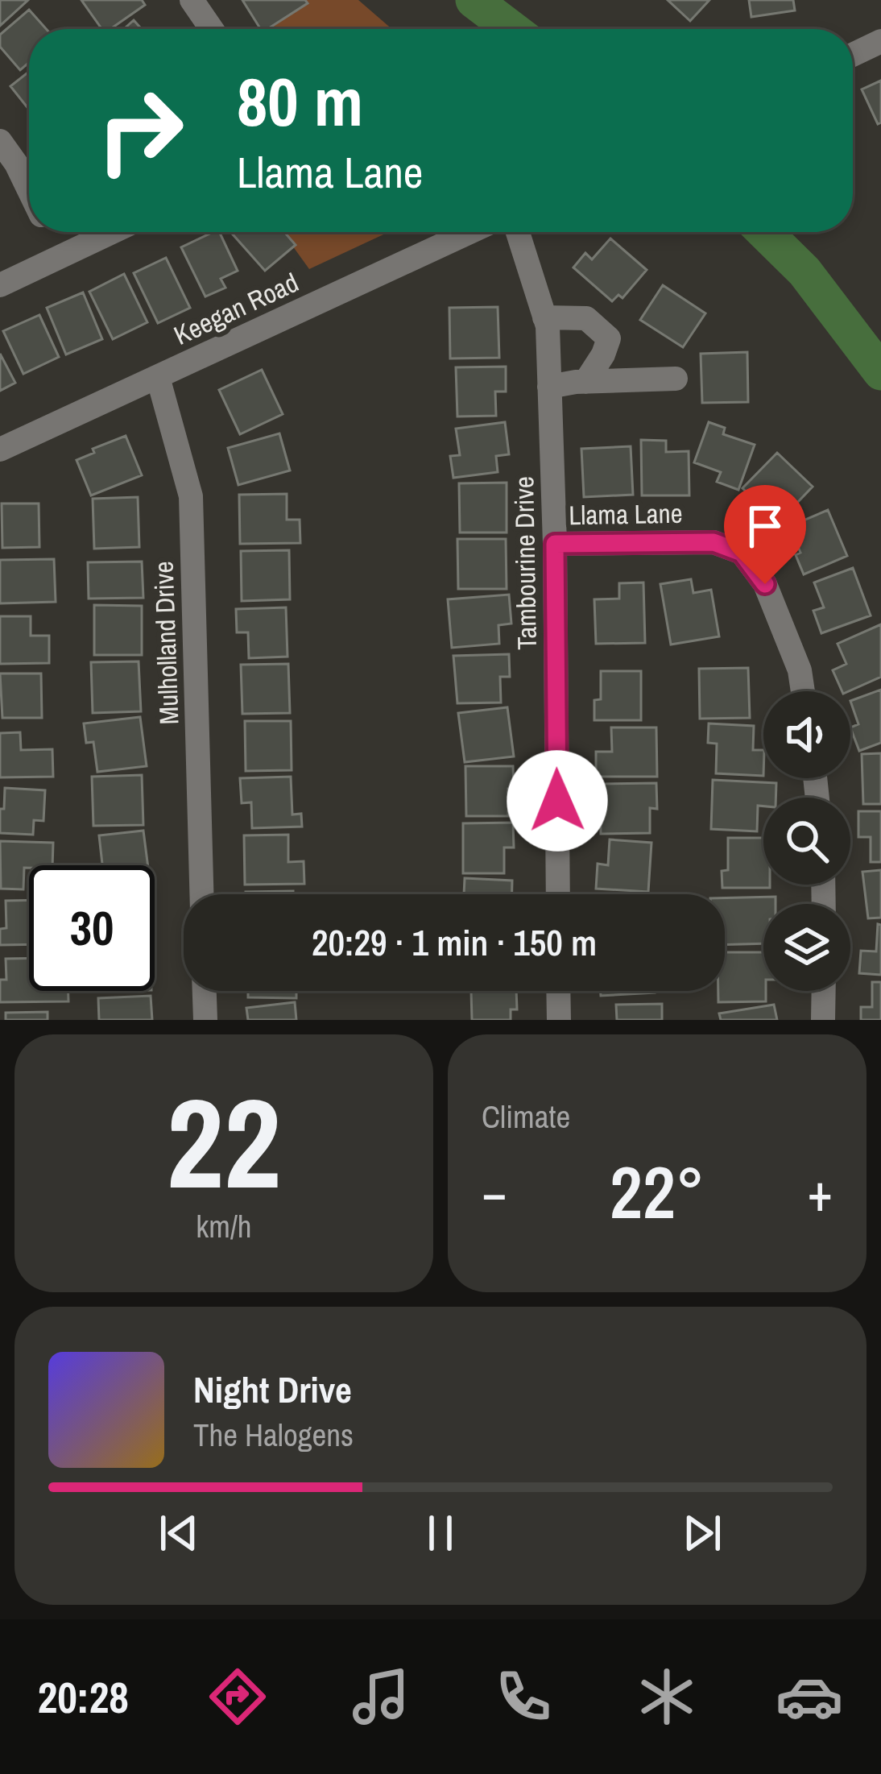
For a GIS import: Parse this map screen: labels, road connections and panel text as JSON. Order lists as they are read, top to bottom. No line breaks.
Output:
{"streets":{"street":["Keegan Road","Llama Lane","Tambourine Drive","Mulholland Drive"]},"crossings":[["Keegan Road","Mulholland Drive"],["Llama Lane","Tambourine Drive"]],"page":{"turn":["80 m","Llama Lane"],"limit":"30","trip":"20:29 · 1 min · 150 m","tile":[["22","km/h"],"Climate"],"heat":["−","22°","+"],"song":["Night Drive","The Halogens"],"tabs":"20:28"}}
